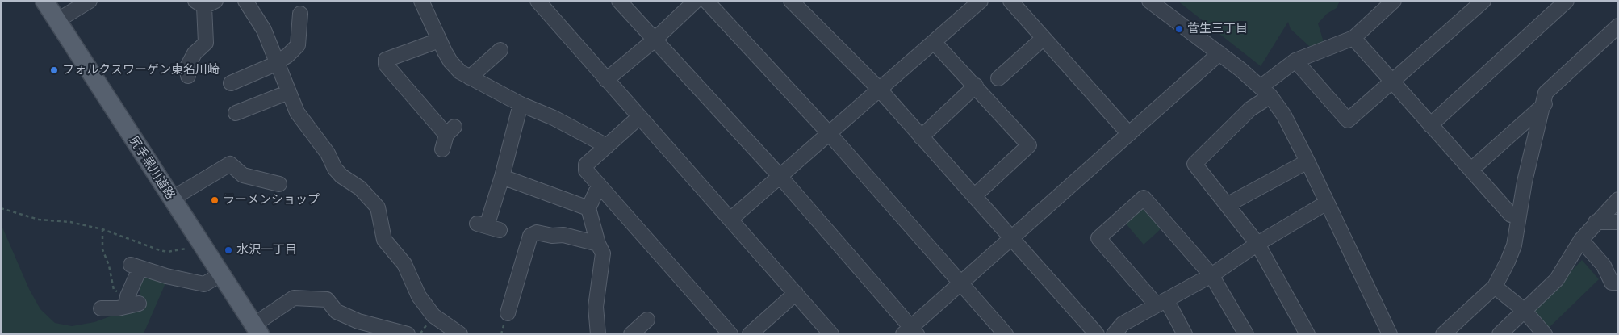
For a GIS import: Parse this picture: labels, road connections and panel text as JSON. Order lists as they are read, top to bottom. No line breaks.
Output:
{"streets":{"main road":["尻手黒川道路"]},"places":["菅生三丁目","フォルクスワーゲン東名川崎","ラーメンショップ","水沢一丁目"]}
